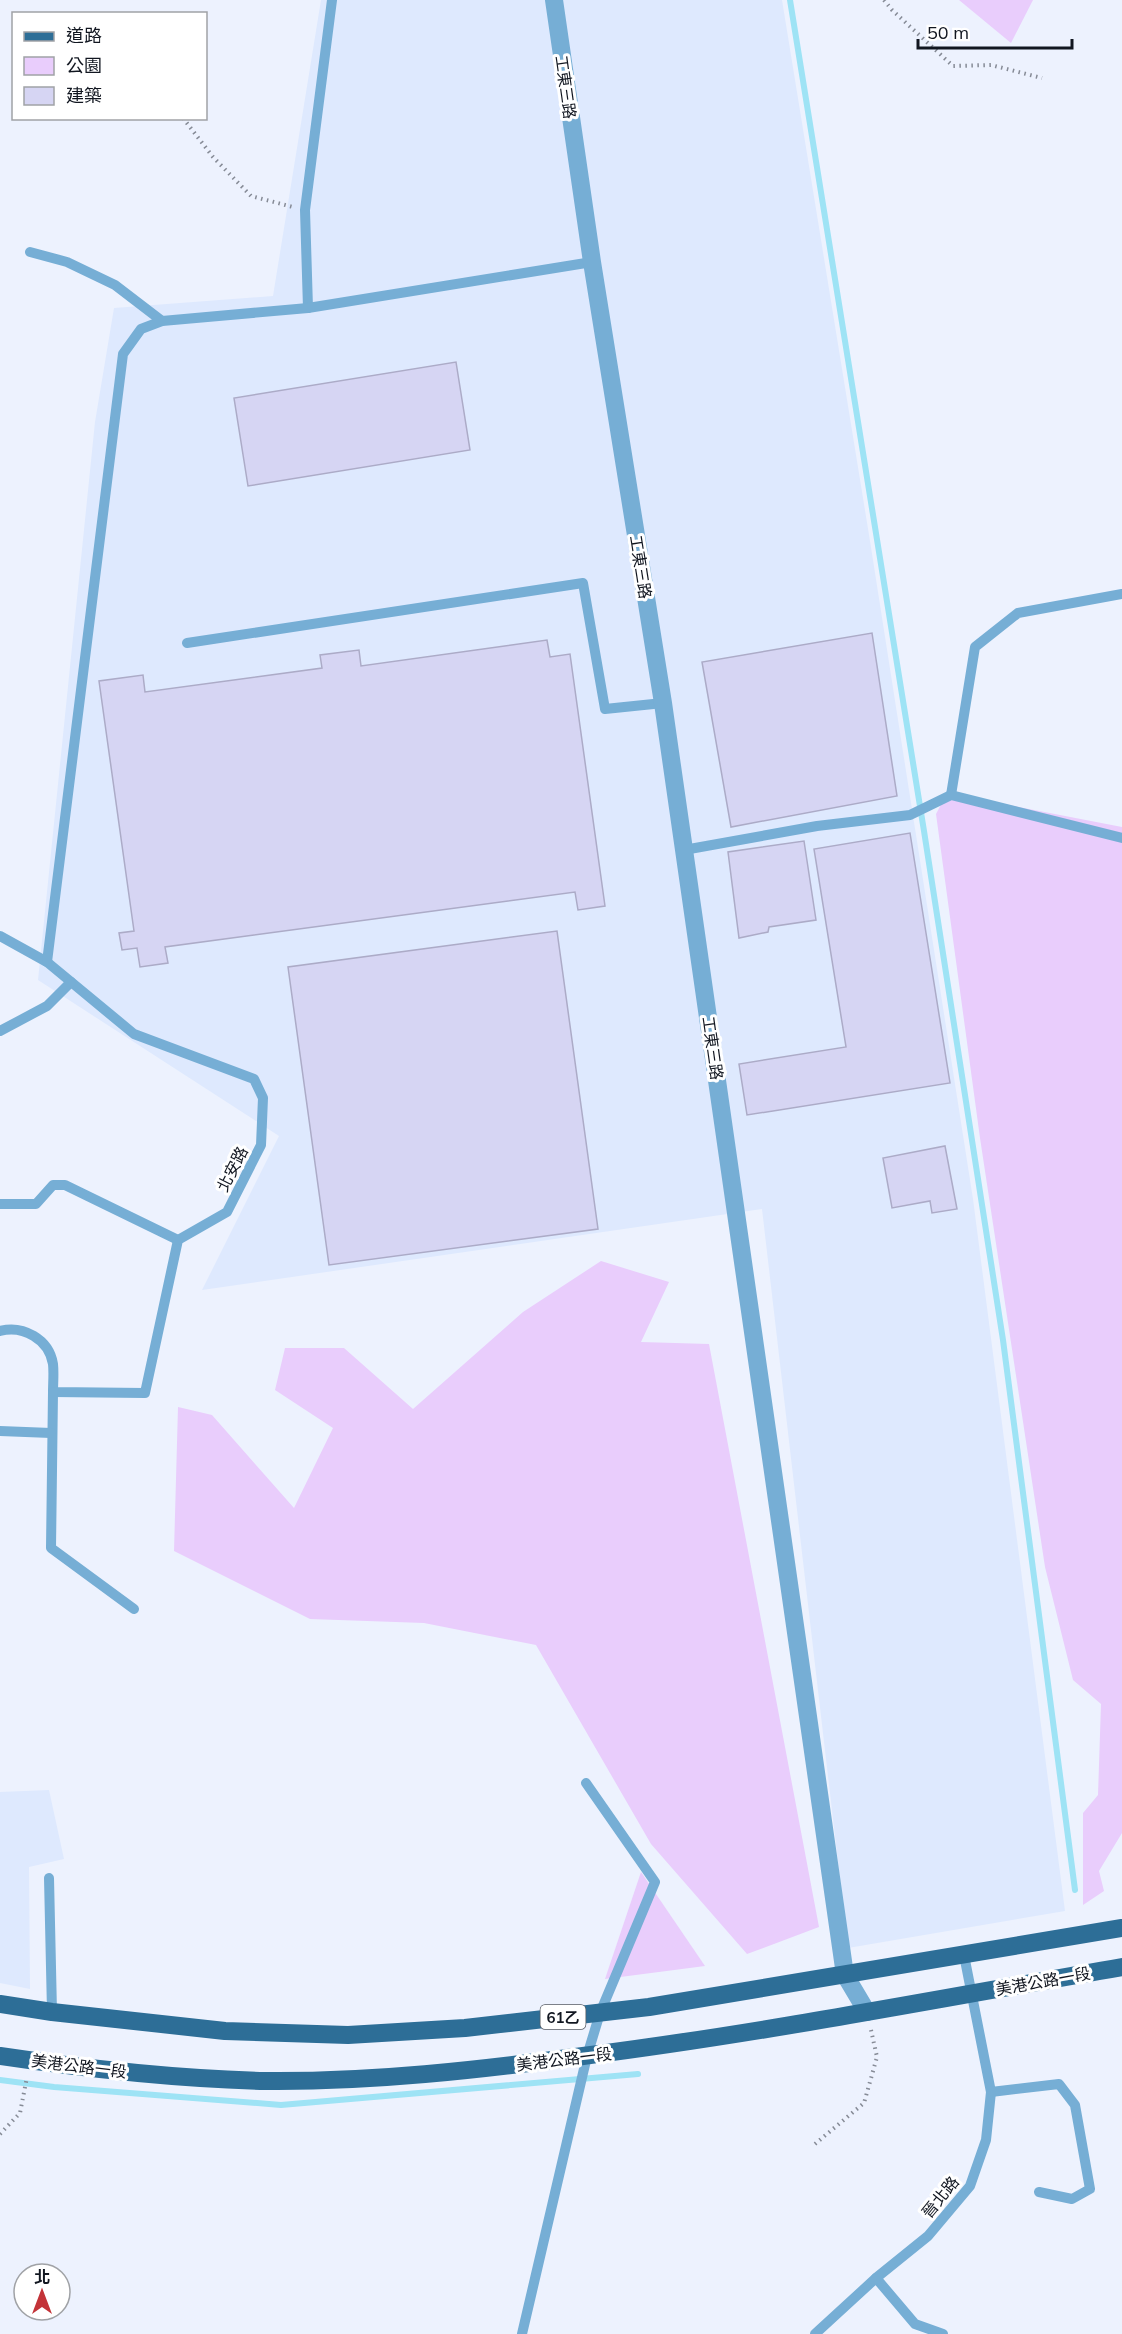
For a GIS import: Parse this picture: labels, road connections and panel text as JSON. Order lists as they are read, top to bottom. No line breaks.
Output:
{"streets":{"main road":["美港公路一段","61乙"],"street":["工東三路"],"lane":["北安路","晉北路"]},"crossings":[["工東三路","61乙"],["美港公路一段","晉北路"],["61乙","晉北路"]],"legend":["道路","公園","建築"],"scale_bar":"50 m","north":"top"}
